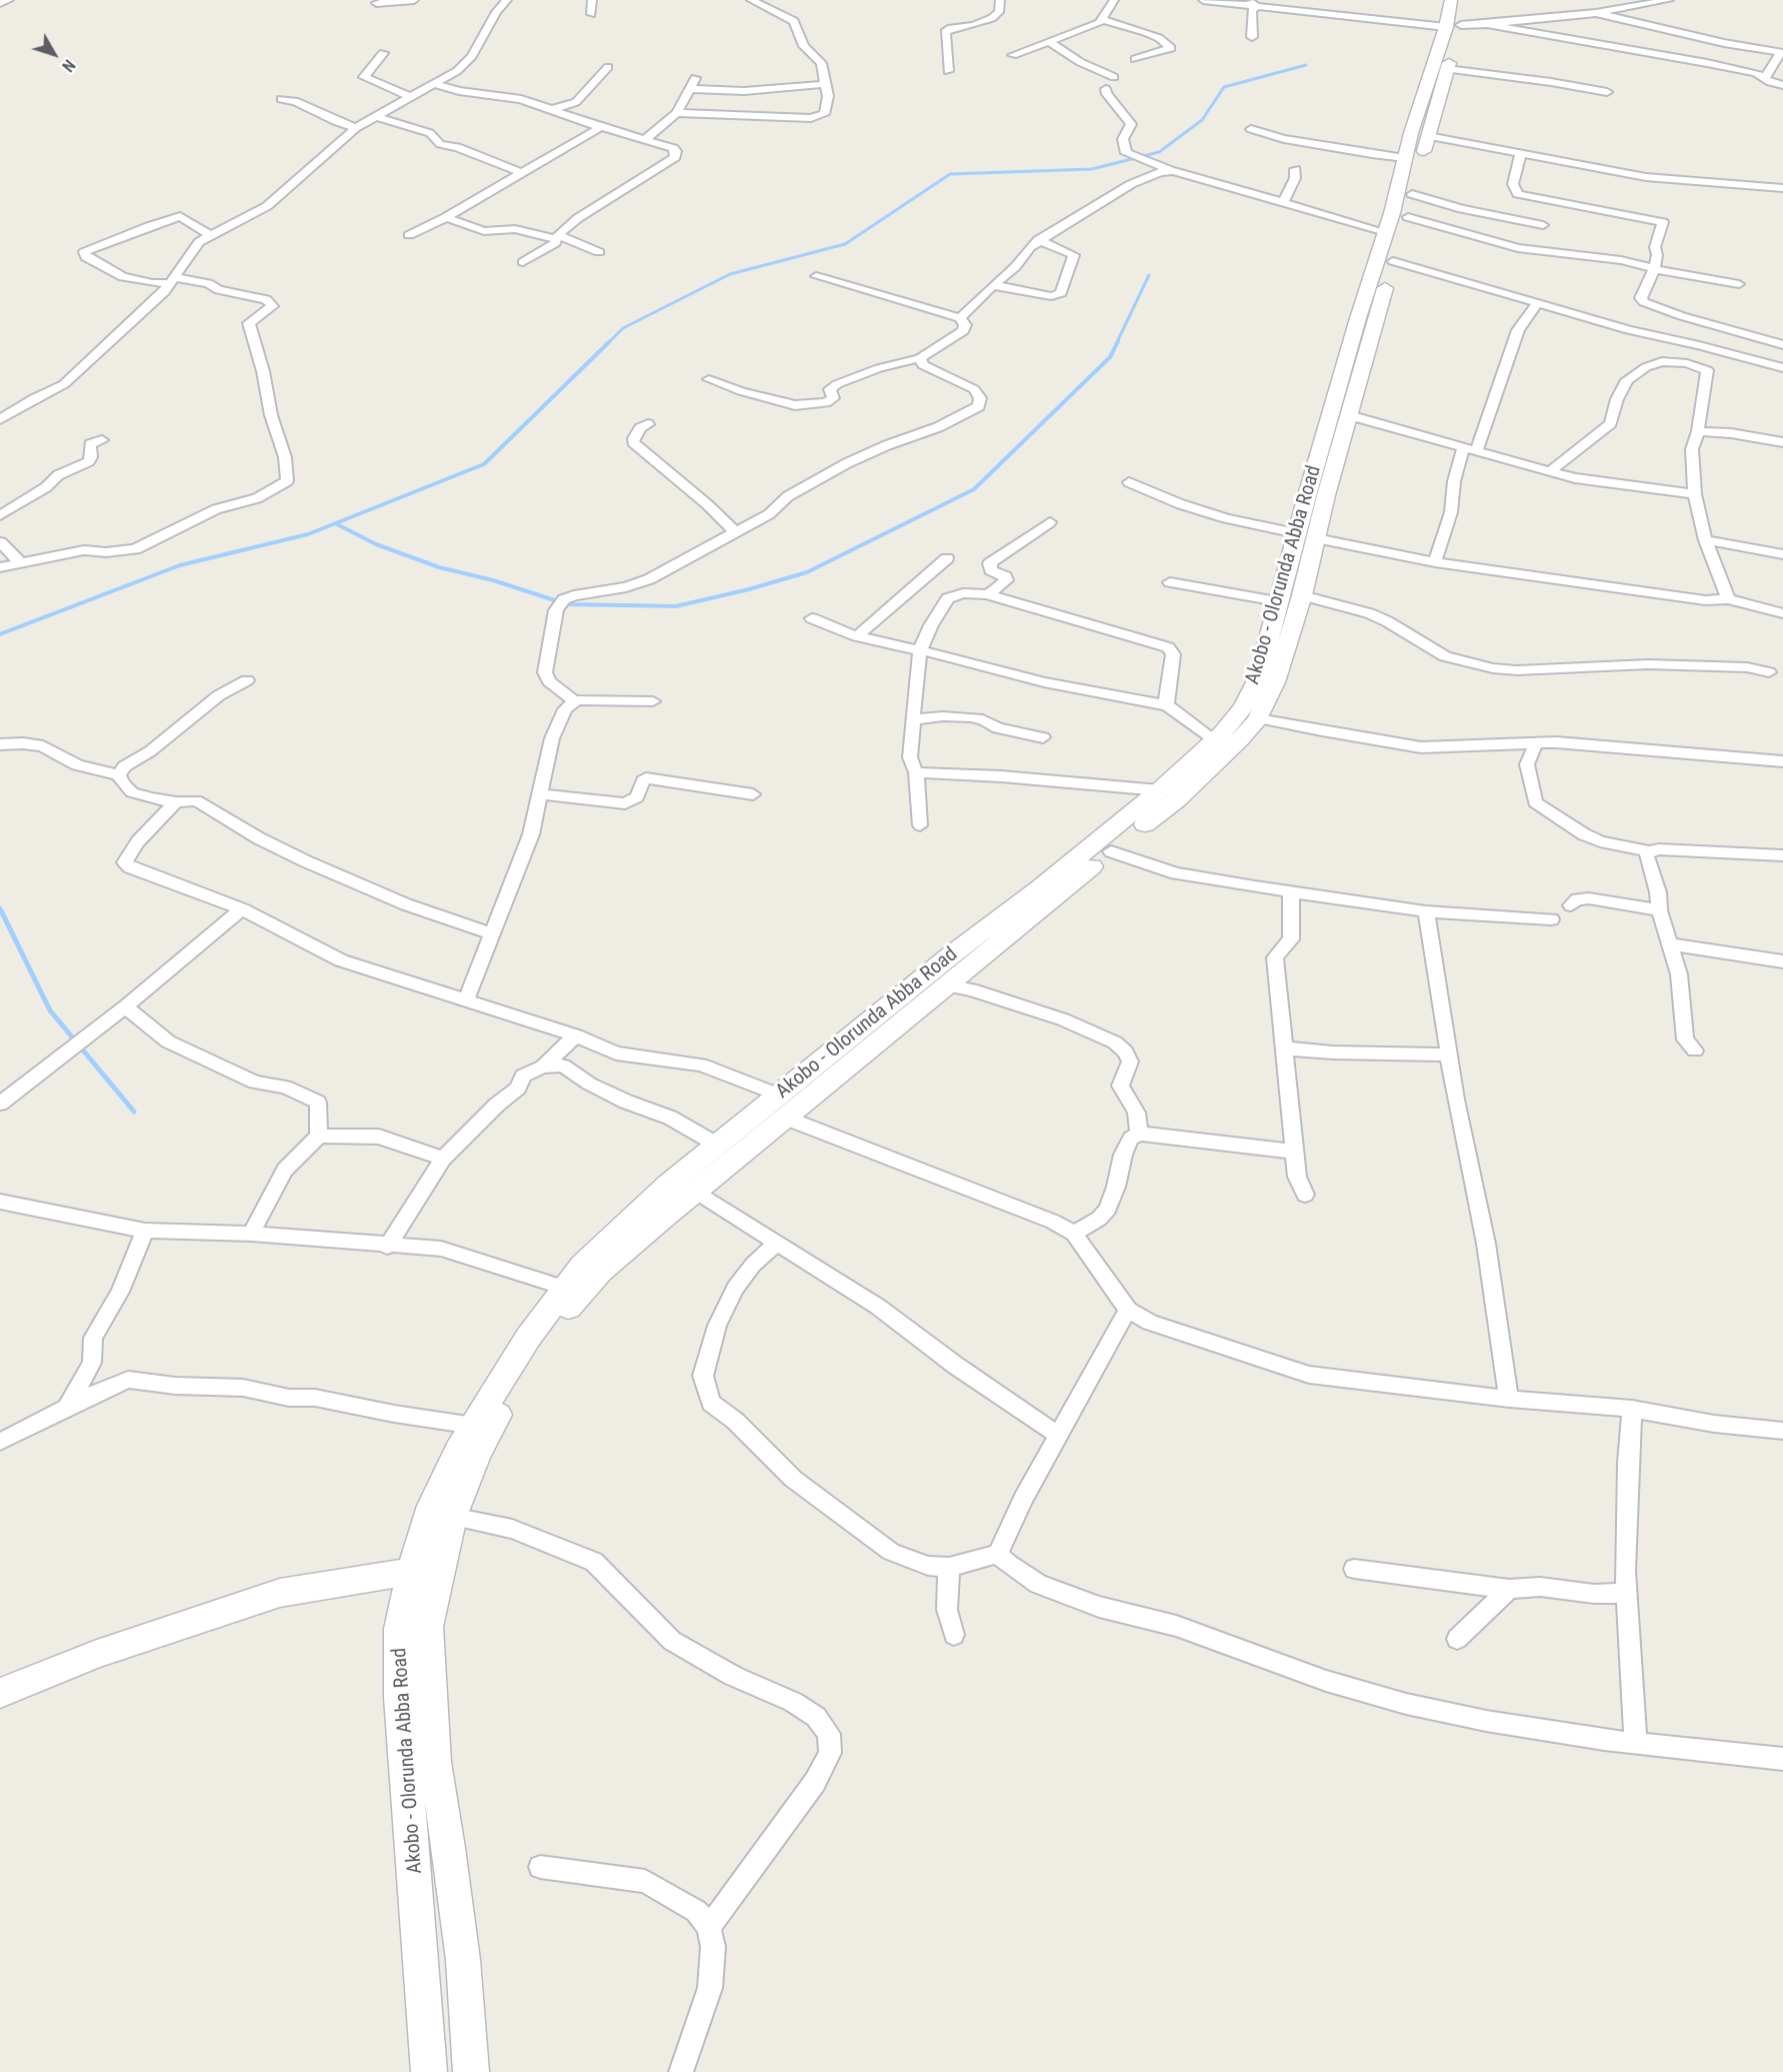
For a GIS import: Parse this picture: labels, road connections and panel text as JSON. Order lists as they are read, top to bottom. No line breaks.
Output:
{"streets":{"main road":["Akobo - Olorunda Abba Road"]},"north":"bottom right"}
